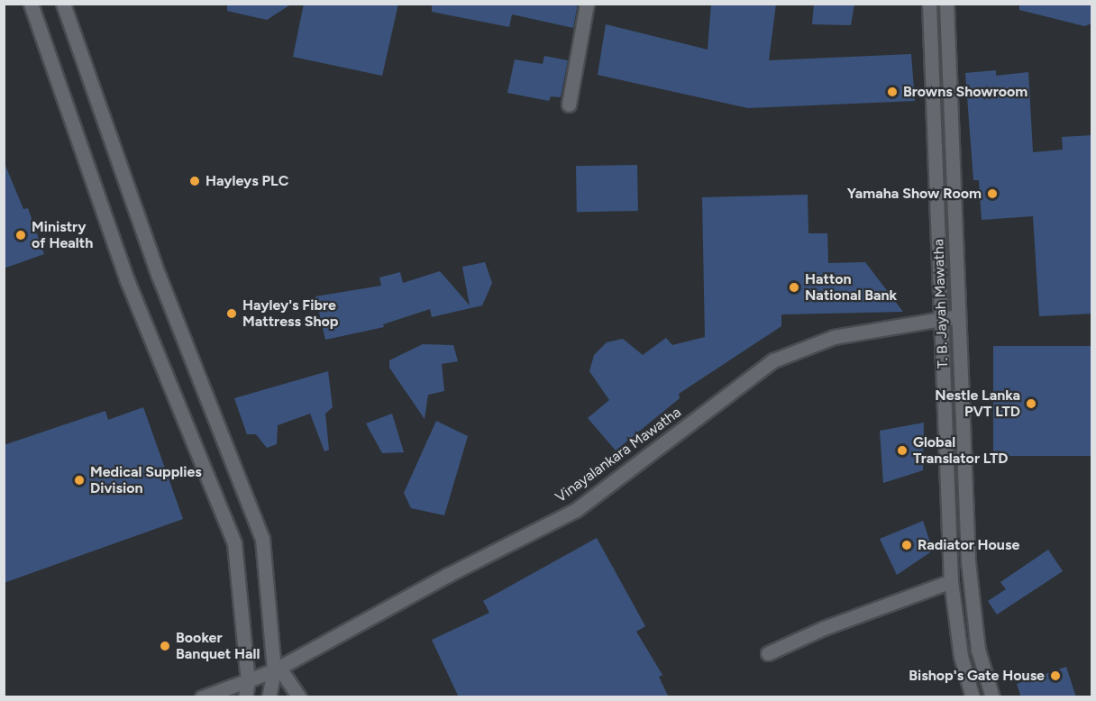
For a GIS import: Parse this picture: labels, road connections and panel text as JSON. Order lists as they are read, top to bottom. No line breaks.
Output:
{"streets":{"main road":["T. B. Jayah Mawatha","Vinayalankara Mawatha"]},"crossings":[["T. B. Jayah Mawatha","Vinayalankara Mawatha"]],"places":["Browns Showroom","Hayleys PLC","Yamaha Show Room","Ministry of Health","Hatton National Bank","Hayley's Fibre Mattress Shop","Nestle Lanka PVT LTD","Global Translator LTD","Medical Supplies Division","Radiator House","Booker Banquet Hall","Bishop's Gate House"]}
